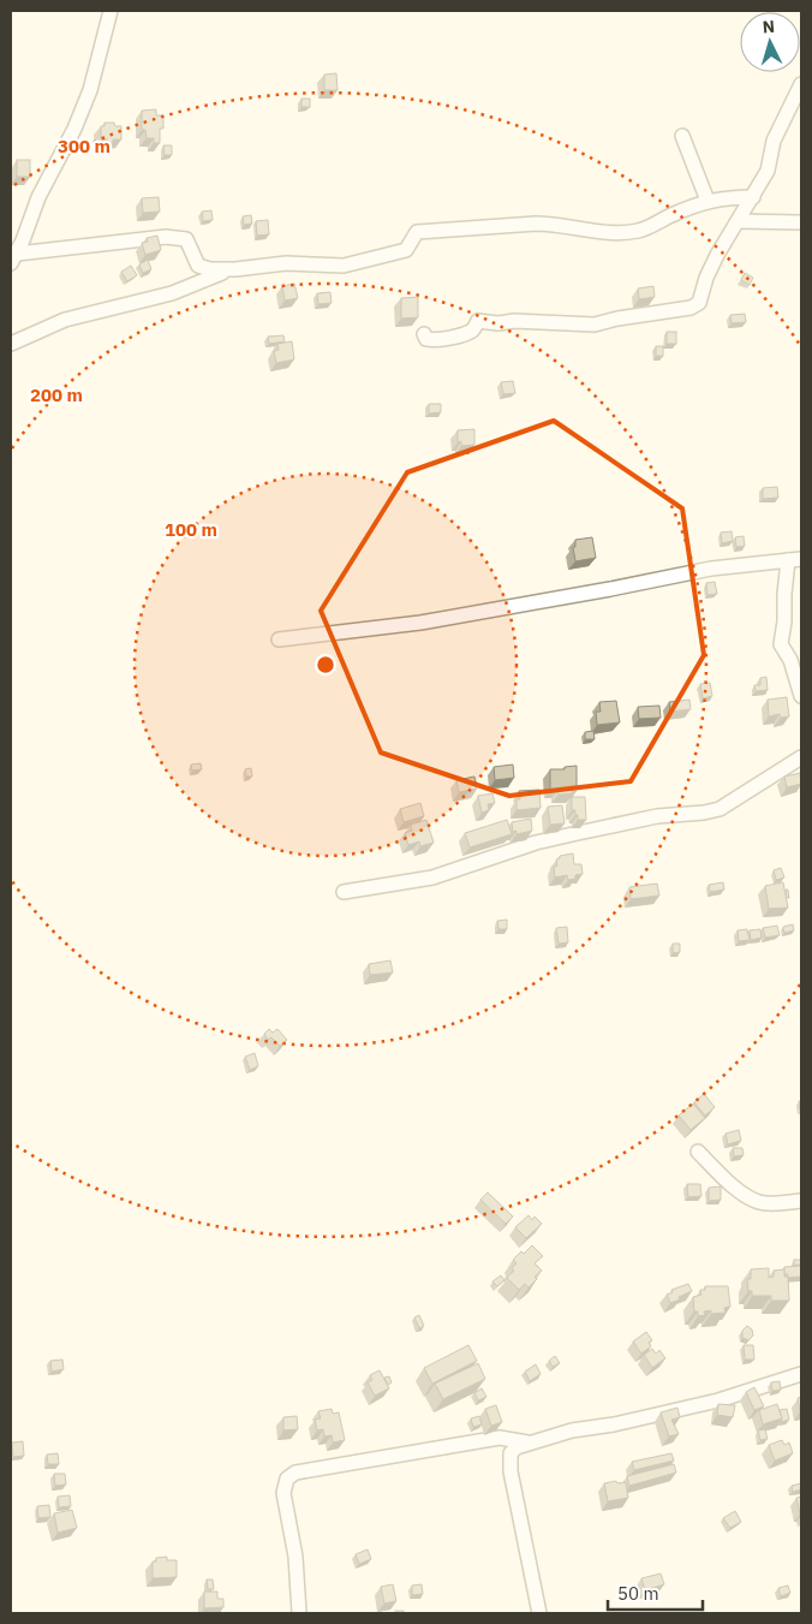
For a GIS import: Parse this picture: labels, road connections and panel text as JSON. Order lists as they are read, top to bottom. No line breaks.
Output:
{"scale_bar":"50 m","north":"top","rings":["300 m","200 m","100 m"]}
